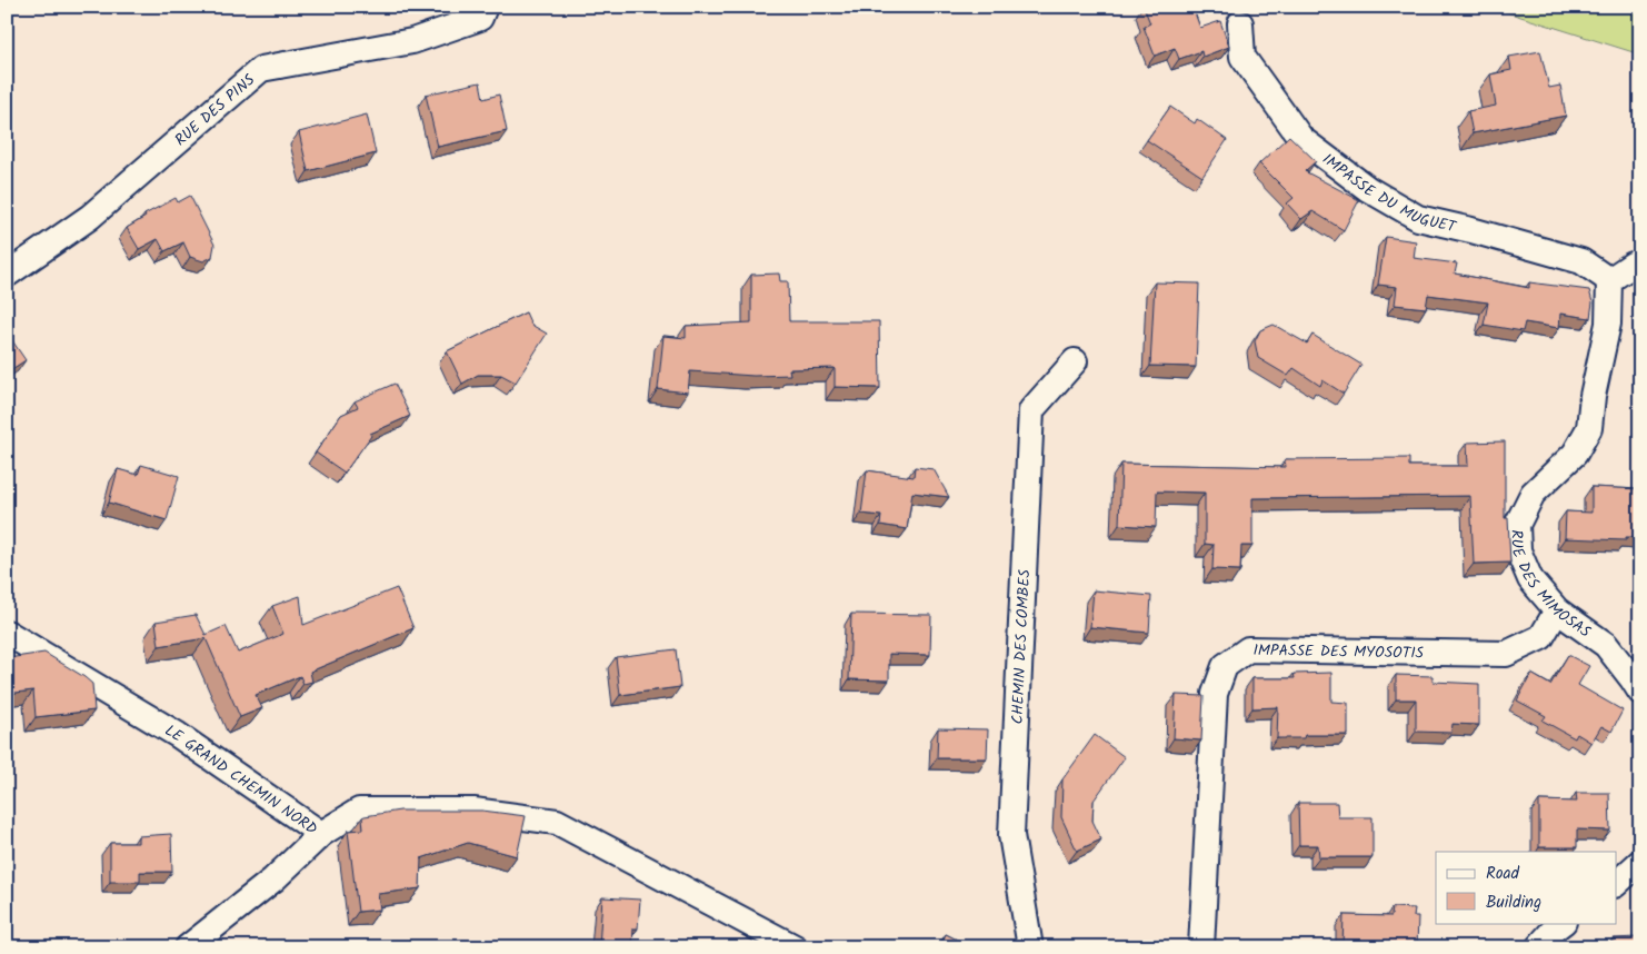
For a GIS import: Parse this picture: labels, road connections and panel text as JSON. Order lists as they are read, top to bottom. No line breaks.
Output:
{"streets":{"street":["RUE DES PINS","IMPASSE DU MUGUET","RUE DES MIMOSAS","CHEMIN DES COMBES","IMPASSE DES MYOSOTIS","LE GRAND CHEMIN NORD"]},"crossings":[["IMPASSE DU MUGUET","RUE DES MIMOSAS"],["RUE DES MIMOSAS","IMPASSE DES MYOSOTIS"]],"legend":["Road","Building"]}
